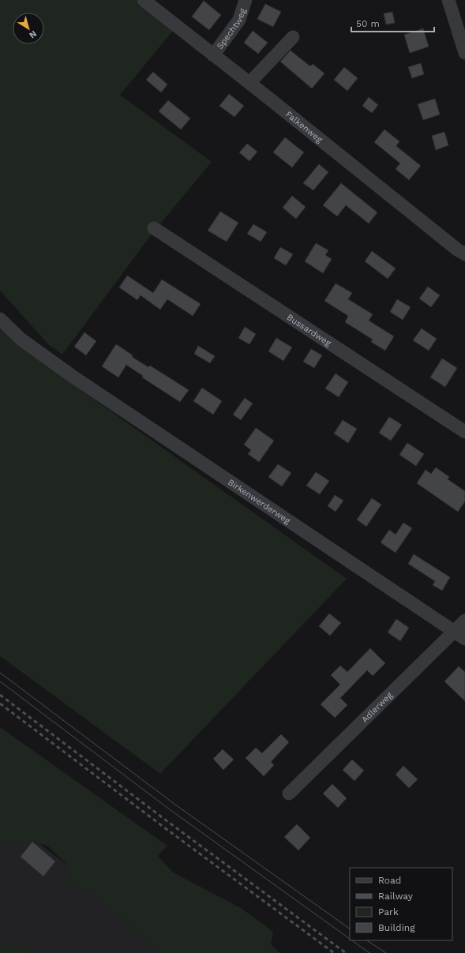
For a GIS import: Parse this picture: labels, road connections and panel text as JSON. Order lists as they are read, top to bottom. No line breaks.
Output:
{"streets":{"street":["Spechtweg","Falkenweg","Bussardweg","Birkenwerderweg","Adlerweg"]},"crossings":[["Spechtweg","Falkenweg"],["Birkenwerderweg","Adlerweg"]],"legend":["Road","Railway","Park","Building"],"scale_bar":"50 m","north":"bottom right"}
